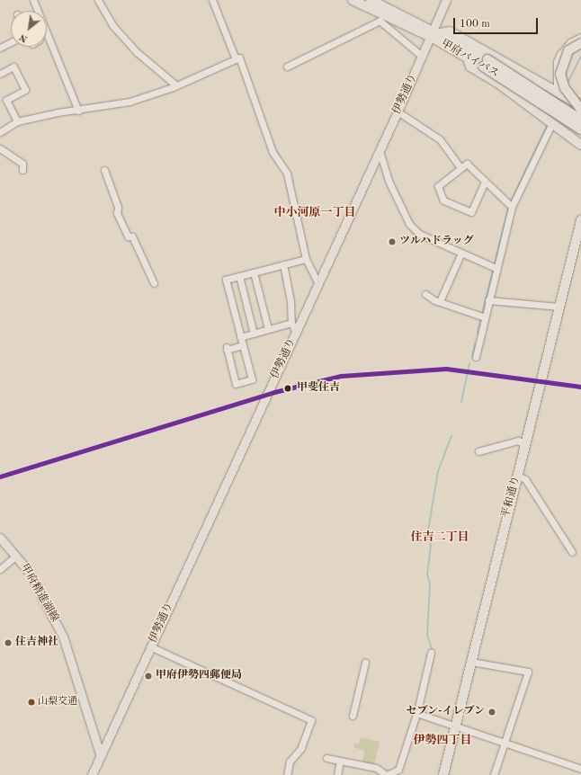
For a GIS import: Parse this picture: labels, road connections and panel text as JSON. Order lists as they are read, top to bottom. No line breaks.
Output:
{"streets":{"highway":["甲府バイパス","平和通り"],"main road":["伊勢通り","甲府精進湖線"]},"crossings":[["甲府バイパス","伊勢通り"],["伊勢通り","甲府精進湖線"]],"districts":["中小河原一丁目","住吉二丁目","伊勢四丁目"],"places":["ツルハドラッグ","甲斐住吉","住吉神社","甲府伊勢四郵便局","山梨交通","セブン-イレブン"],"scale_bar":"100 m","north":"bottom left"}
